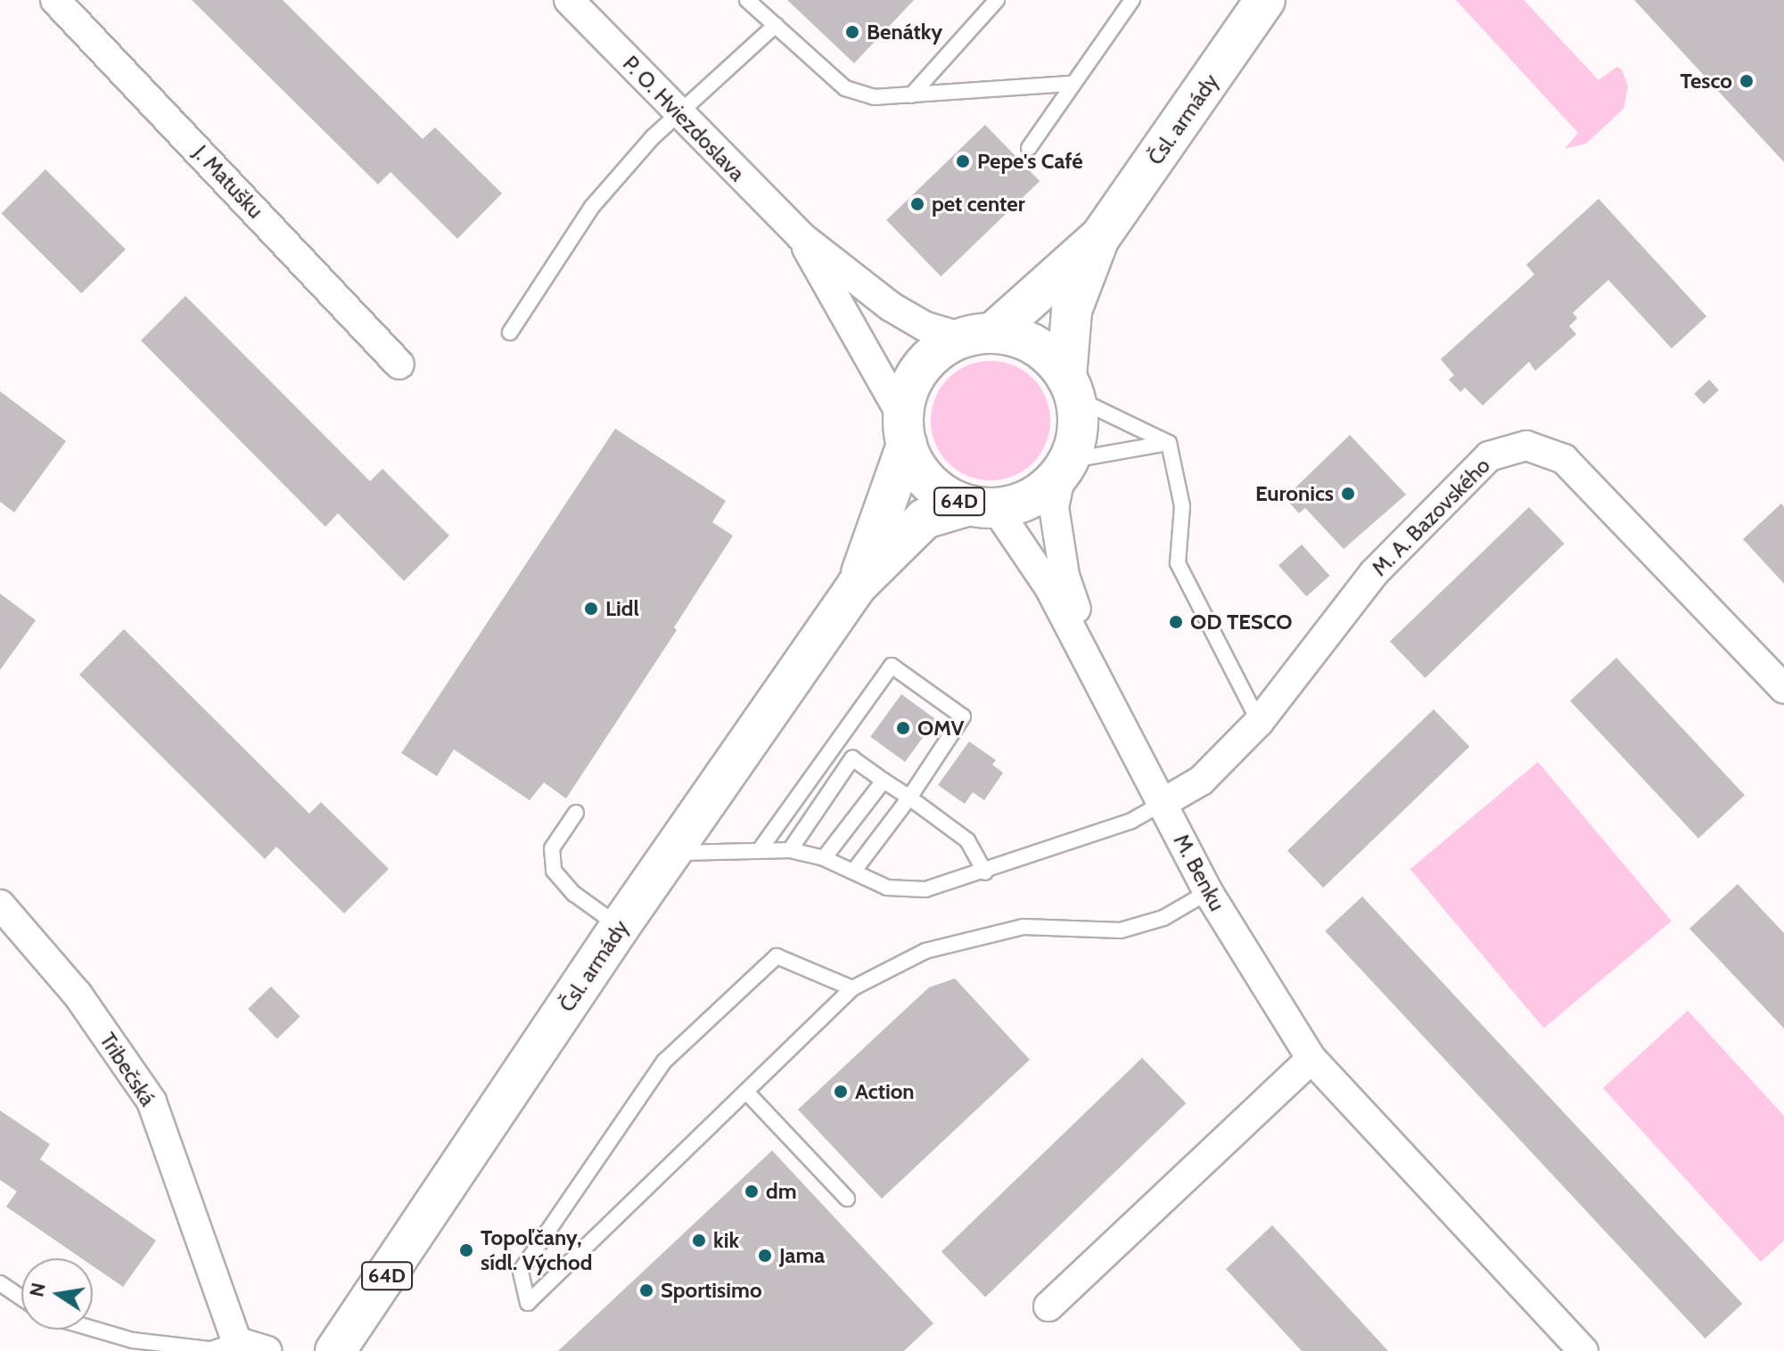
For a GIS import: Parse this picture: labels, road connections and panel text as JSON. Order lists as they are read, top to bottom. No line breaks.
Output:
{"streets":{"main road":["Čsl. armády","64D"],"street":["P. O. Hviezdoslava","J. Matušku","M. A. Bazovského","M. Benku","Tribečská"]},"crossings":[["P. O. Hviezdoslava","Čsl. armády"],["P. O. Hviezdoslava","64D"],["P. O. Hviezdoslava","M. Benku"],["Čsl. armády","64D"],["Čsl. armády","M. Benku"],["64D","M. Benku"],["M. A. Bazovského","M. Benku"]],"places":["Benátky","Tesco","Pepe's Café","pet center","Euronics","Lidl","OD TESCO","OMV","Action","dm","kik","Topoľčany, sídl. Východ","Jama","Sportisimo"],"north":"left"}
